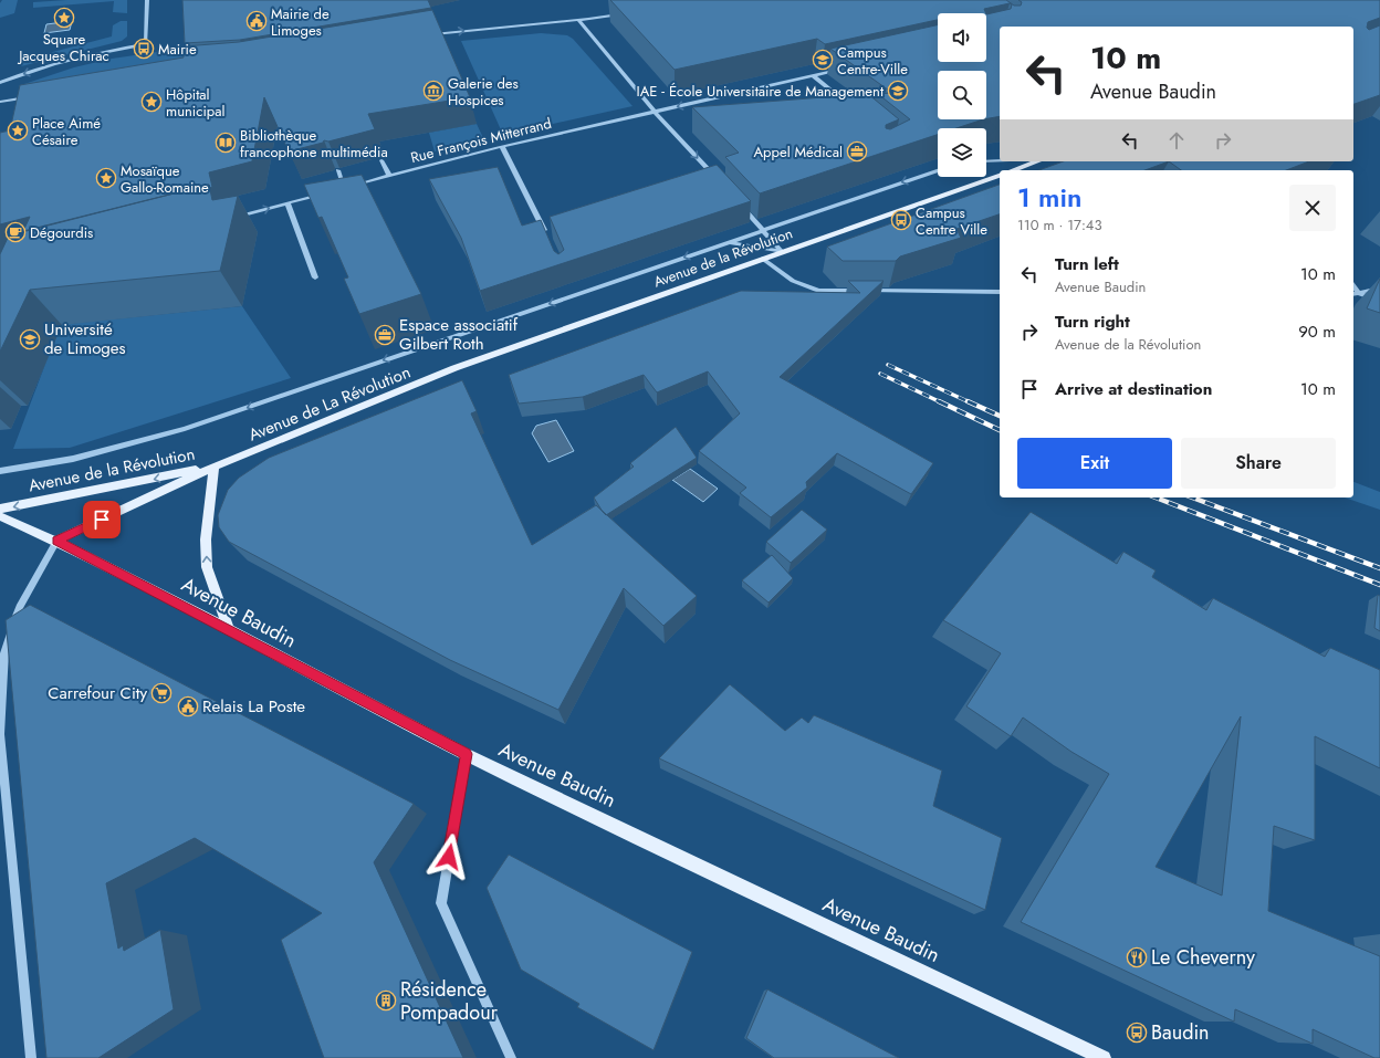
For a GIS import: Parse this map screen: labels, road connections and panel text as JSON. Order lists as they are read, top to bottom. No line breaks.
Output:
{"streets":{"main road":["Avenue de la Révolution","Avenue de La Révolution","Avenue Baudin"],"street":["Rue François Mitterrand"]},"crossings":[["Avenue de la Révolution","Avenue de La Révolution"],["Avenue de la Révolution","Avenue Baudin"]],"places":{"place":["Square Jacques Chirac","Hôpital municipal","Place Aimé Césaire","Mosaïque Gallo-Romaine"],"public building":["Mairie de Limoges","Relais La Poste"],"bus stop":["Mairie","Campus Centre Ville","Baudin"],"school or university":["Campus Centre-Ville","IAE - École Universitaire de Management","Université de Limoges"],"museum":["Galerie des Hospices"],"library":["Bibliothèque francophone multimédia"],"office":["Appel Médical","Espace associatif Gilbert Roth"],"cafe":["Dégourdis"],"supermarket":["Carrefour City"],"restaurant":["Le Cheverny"],"building":["Résidence Pompadour"]},"page":{"turn":["10 m","Avenue Baudin"],"heading":["1 min","110 m · 17:43"],"list":[{"name":"Turn left","note":"Avenue Baudin","value":"10 m"},{"name":"Turn right","note":"Avenue de la Révolution","value":"90 m"},{"name":"Arrive at destination","value":"10 m"}],"buttons":["Exit","Share"]}}
